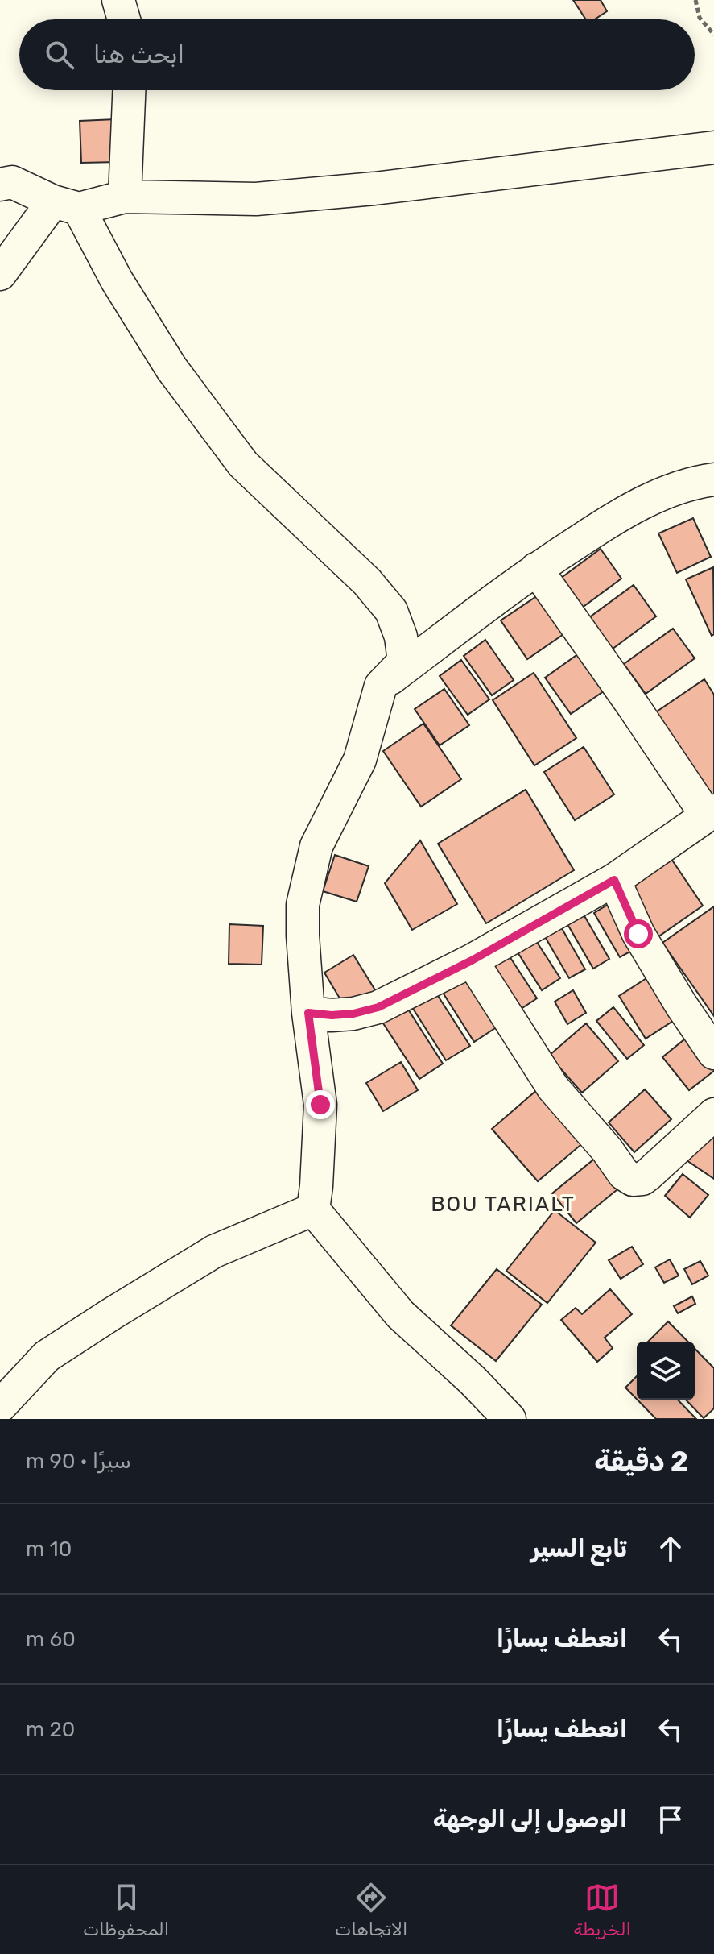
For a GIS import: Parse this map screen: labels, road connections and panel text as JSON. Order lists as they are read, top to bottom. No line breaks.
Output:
{"districts":["BOU TARIALT"],"page":{"search":"ابحث هنا","heading":["2 دقيقة","سيرًا · 90 m"],"list":[["تابع السير","10 m"],["انعطف يسارًا","60 m"],["انعطف يسارًا","20 m"],"الوصول إلى الوجهة"],"nav":["الخريطة","الاتجاهات","المحفوظات"]}}
